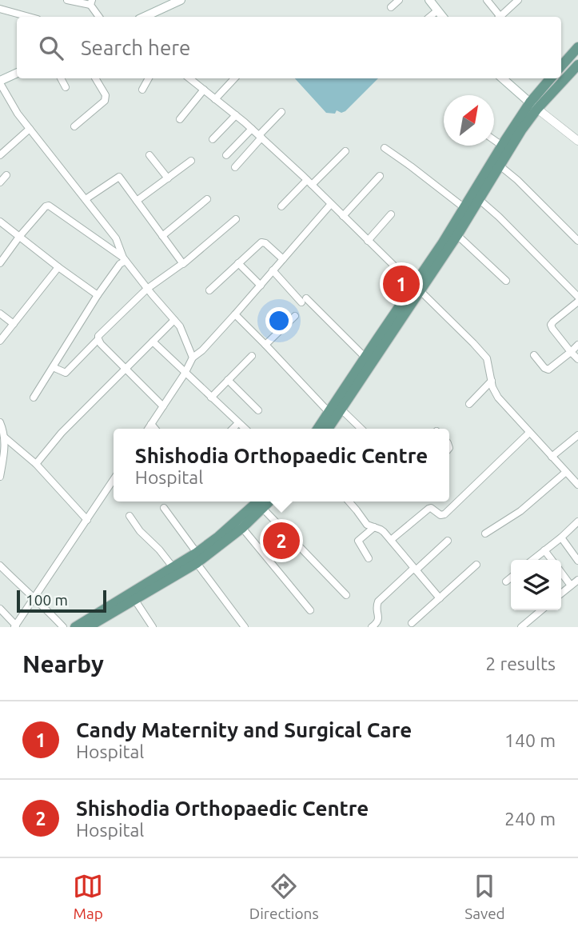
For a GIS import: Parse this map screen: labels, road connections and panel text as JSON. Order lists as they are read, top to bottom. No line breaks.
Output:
{"scale_bar":"100 m","north":"top right","page":{"search":"Search here","pins":["1","2"],"popup":["Shishodia Orthopaedic Centre","Hospital"],"scale":"100 m","heading":["Nearby","2 results"],"list":[{"mark":"1","name":"Candy Maternity and Surgical Care","note":"Hospital","value":"140 m"},{"mark":"2","name":"Shishodia Orthopaedic Centre","note":"Hospital","value":"240 m"}],"nav":["Map","Directions","Saved"]}}
